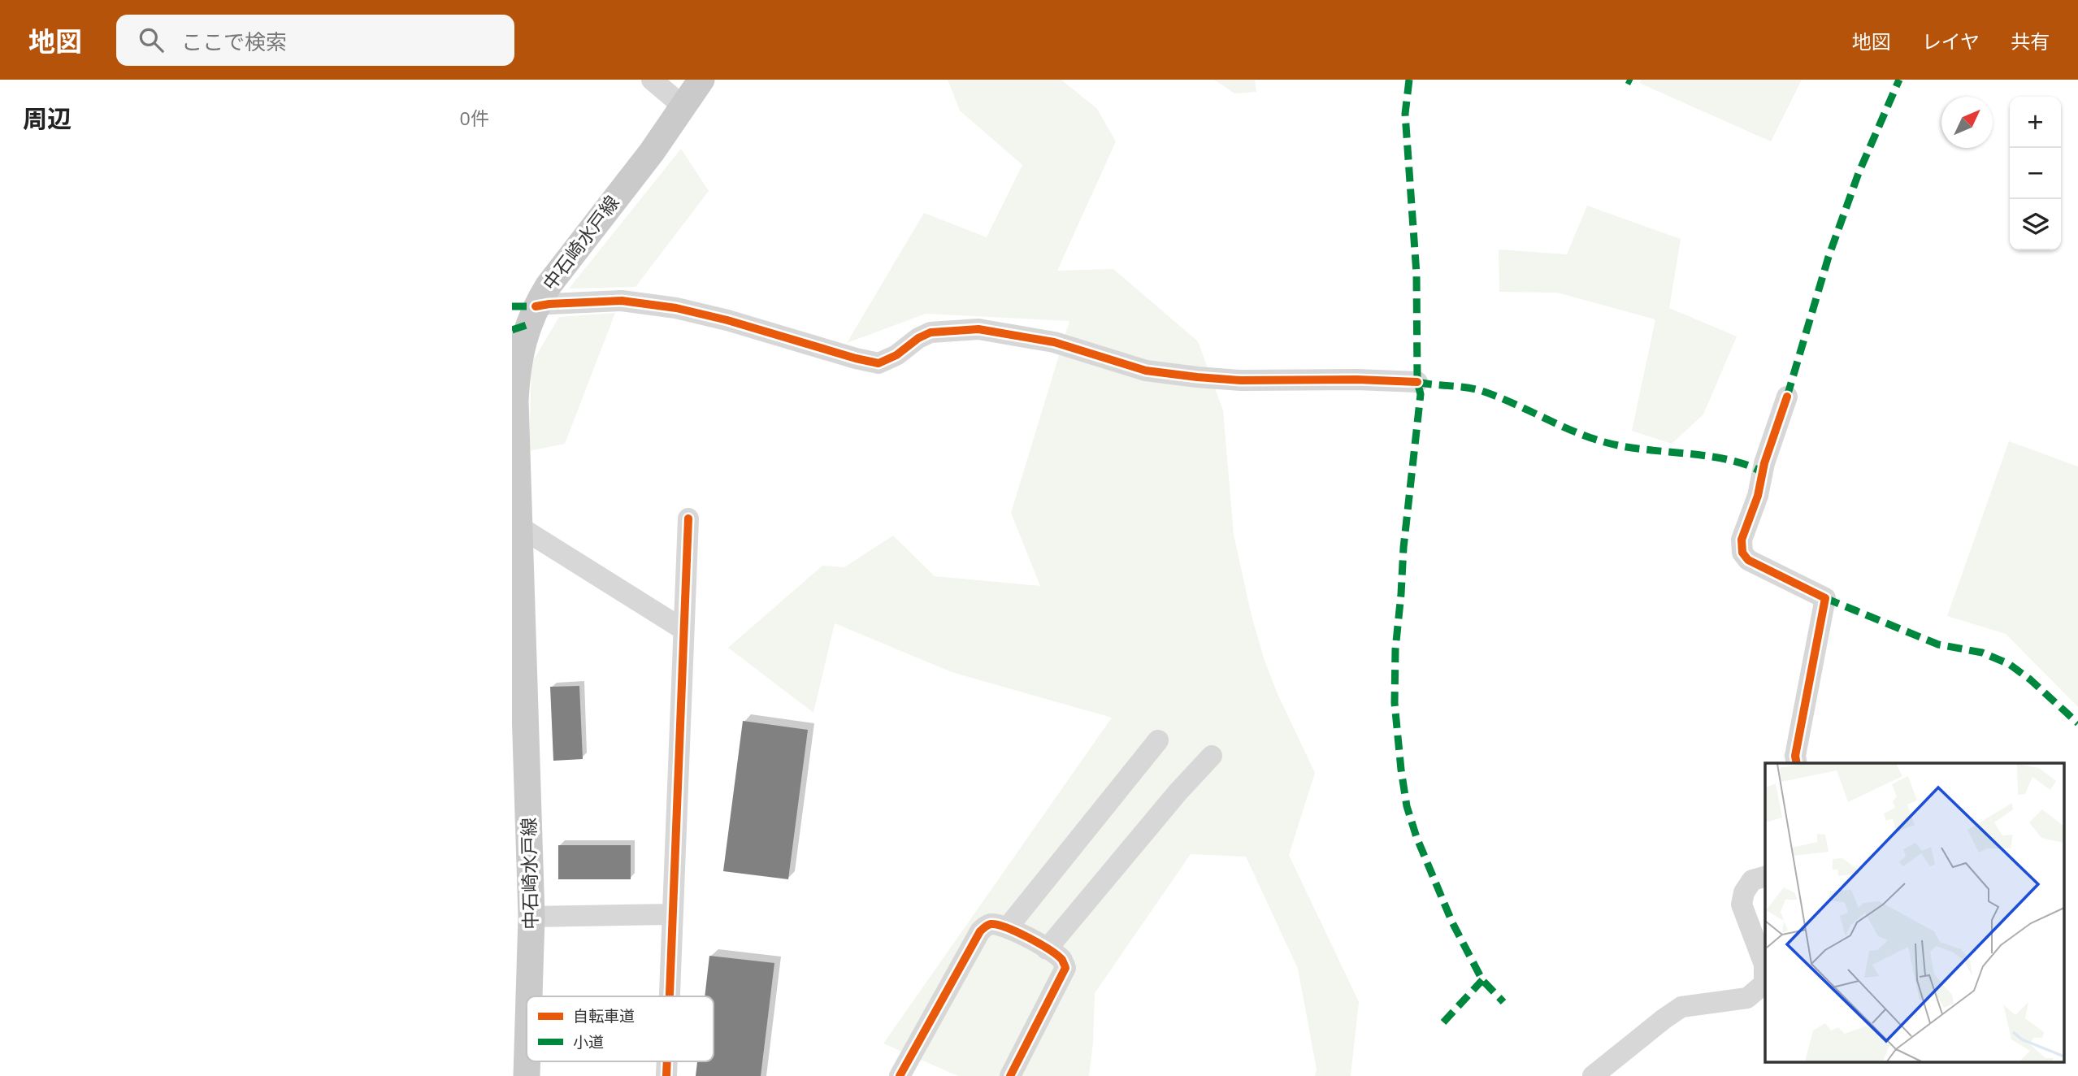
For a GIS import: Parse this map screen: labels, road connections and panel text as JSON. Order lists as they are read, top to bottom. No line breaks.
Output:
{"streets":{"main road":["中石崎水戸線"]},"legend":["自転車道","小道"],"north":"top right","page":{"header":"地図","search":"ここで検索","nav":["地図","レイヤ","共有"],"heading":["周辺","0件"],"map_buttons":["+","−"]}}
